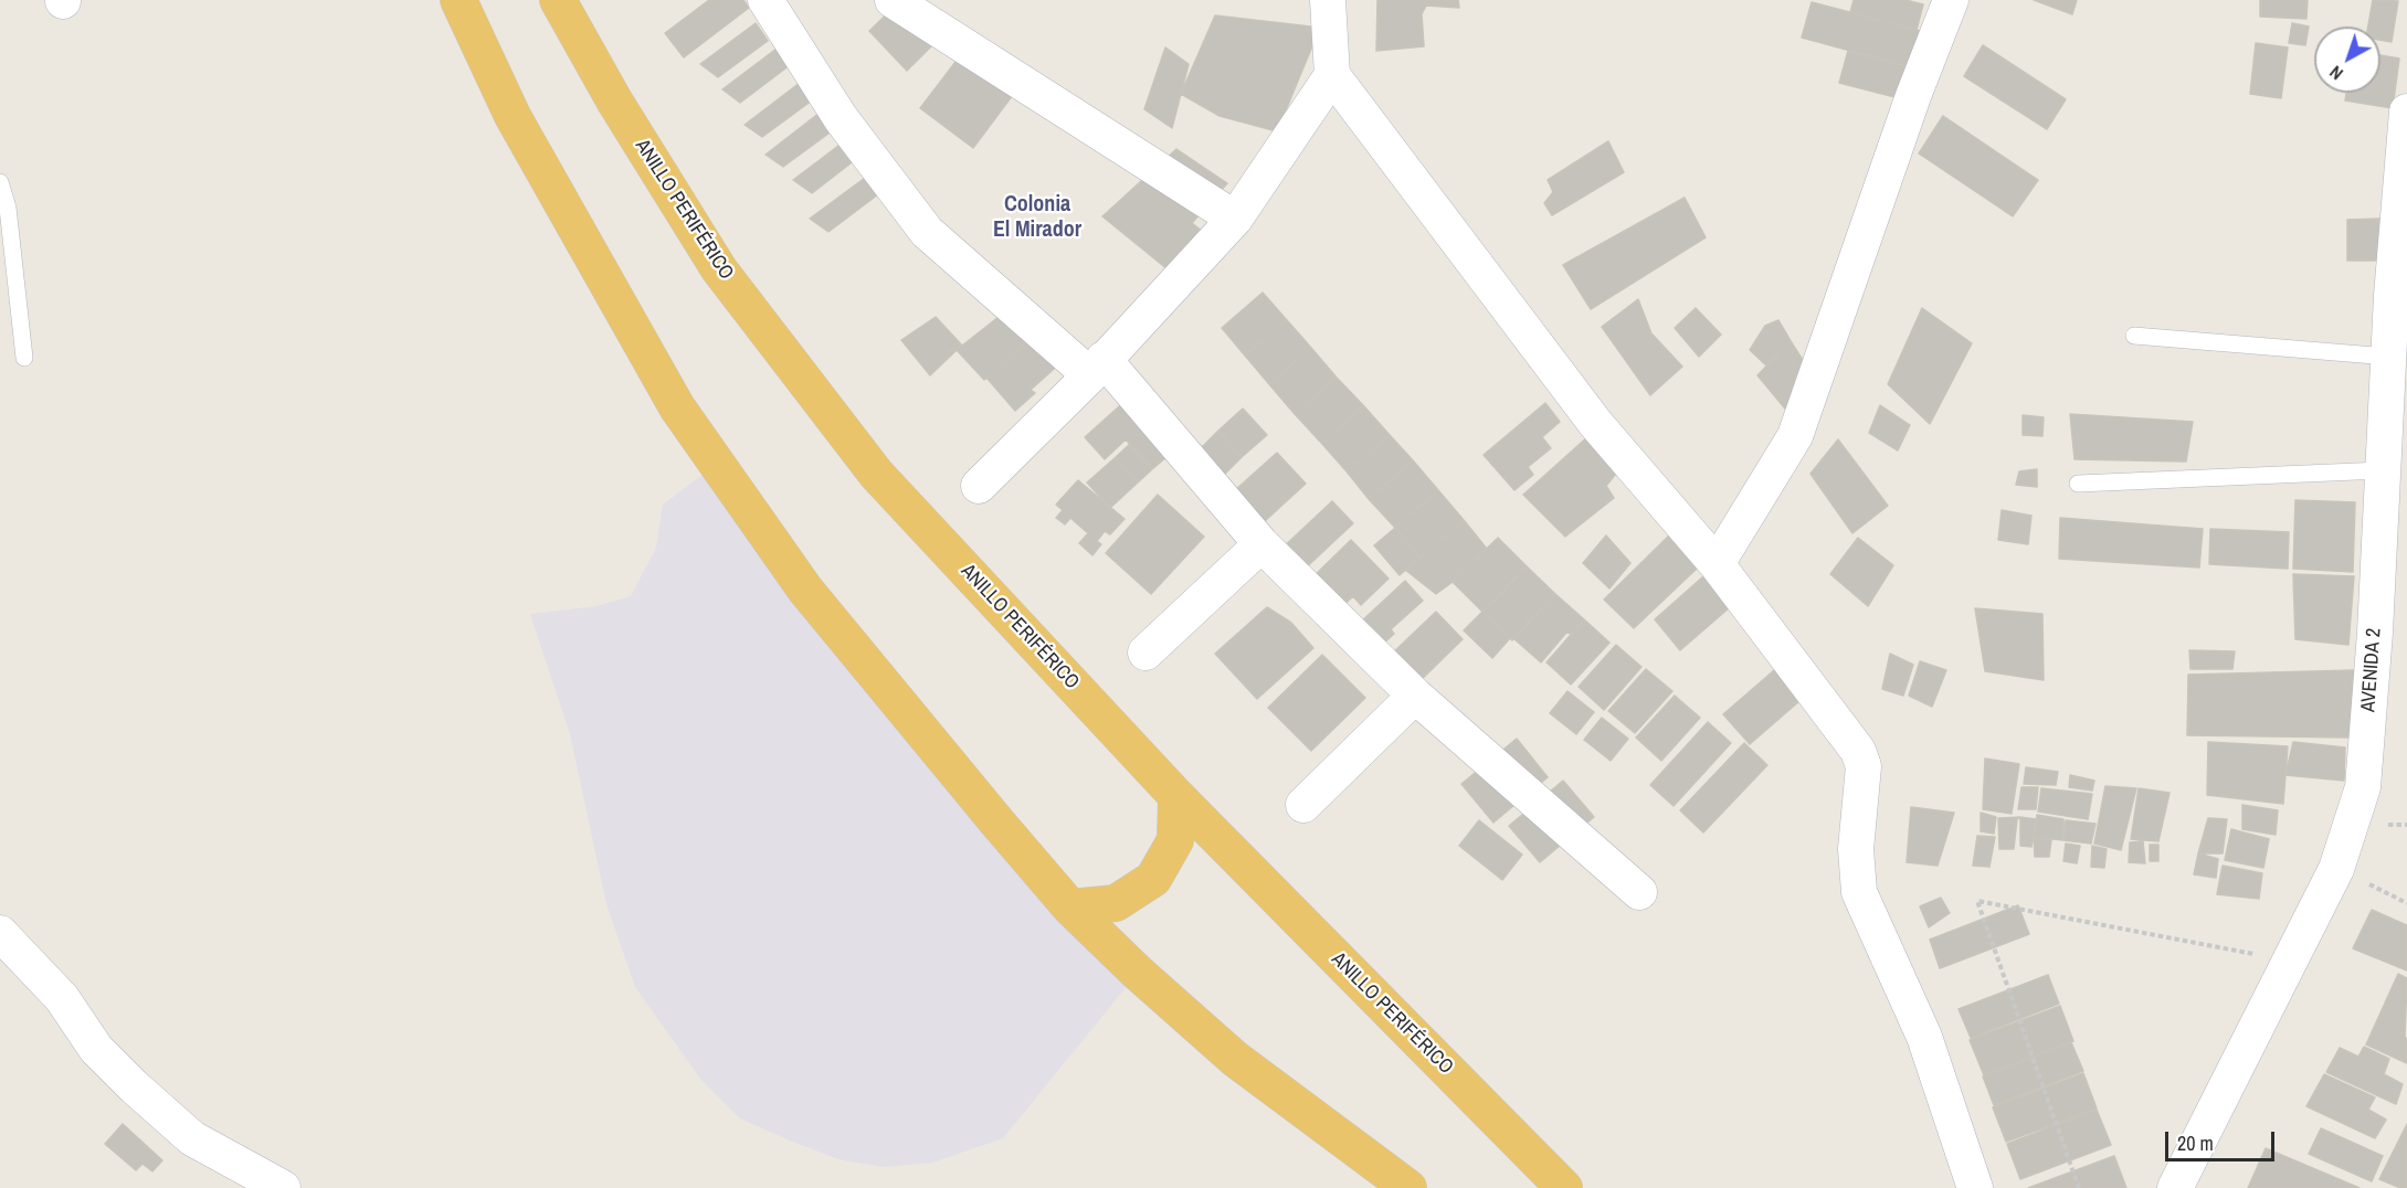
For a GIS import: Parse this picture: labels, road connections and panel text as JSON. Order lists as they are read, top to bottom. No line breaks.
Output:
{"streets":{"highway":["ANILLO PERIFÉRICO"],"street":["AVENIDA 2"]},"districts":["Colonia El Mirador"],"scale_bar":"20 m","north":"bottom left"}
